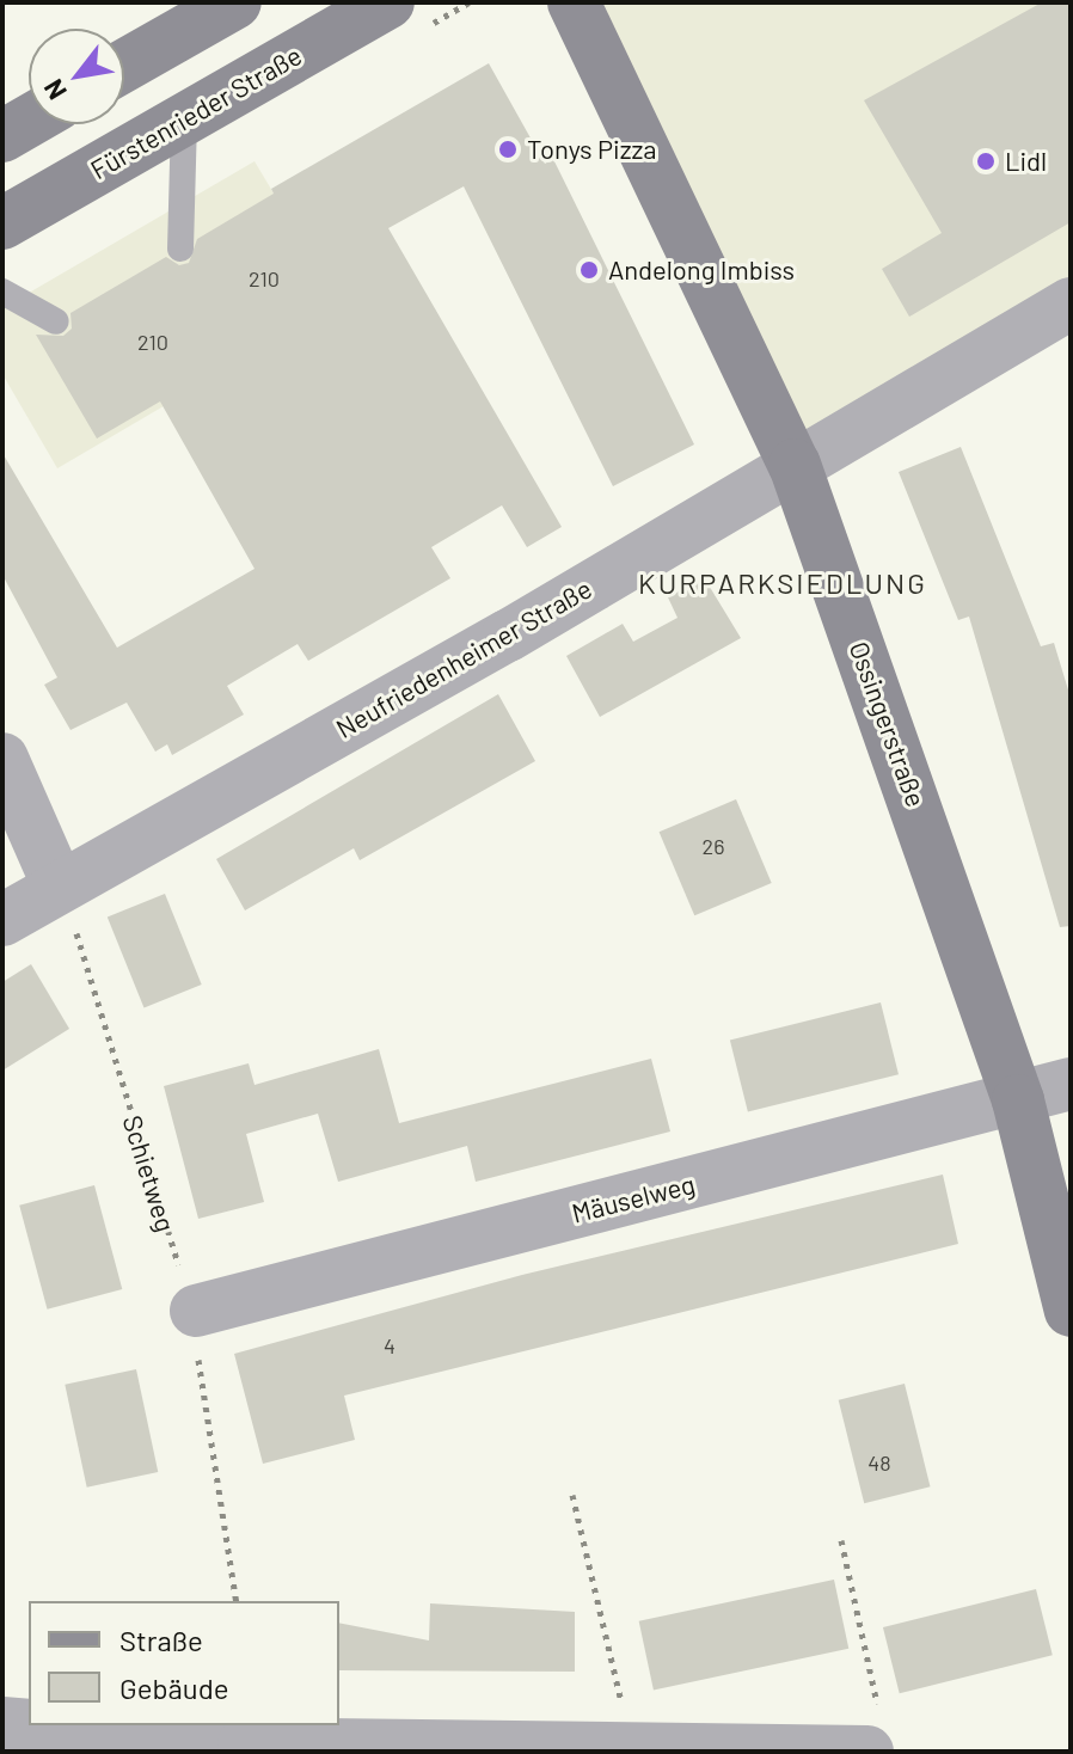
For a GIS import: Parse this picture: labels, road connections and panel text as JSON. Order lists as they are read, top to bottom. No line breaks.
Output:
{"streets":{"street":["Fürstenrieder Straße","Neufriedenheimer Straße","Ossingerstraße","Mäuselweg"],"path":["Schietweg"]},"crossings":[["Neufriedenheimer Straße","Ossingerstraße"],["Neufriedenheimer Straße","Schietweg"],["Ossingerstraße","Mäuselweg"],["Schietweg","Mäuselweg"]],"districts":["KURPARKSIEDLUNG"],"places":["Tonys Pizza","Lidl","Andelong Imbiss"],"house_numbers":["210","210","26","4","48"],"legend":["Straße","Gebäude"],"north":"bottom left"}
